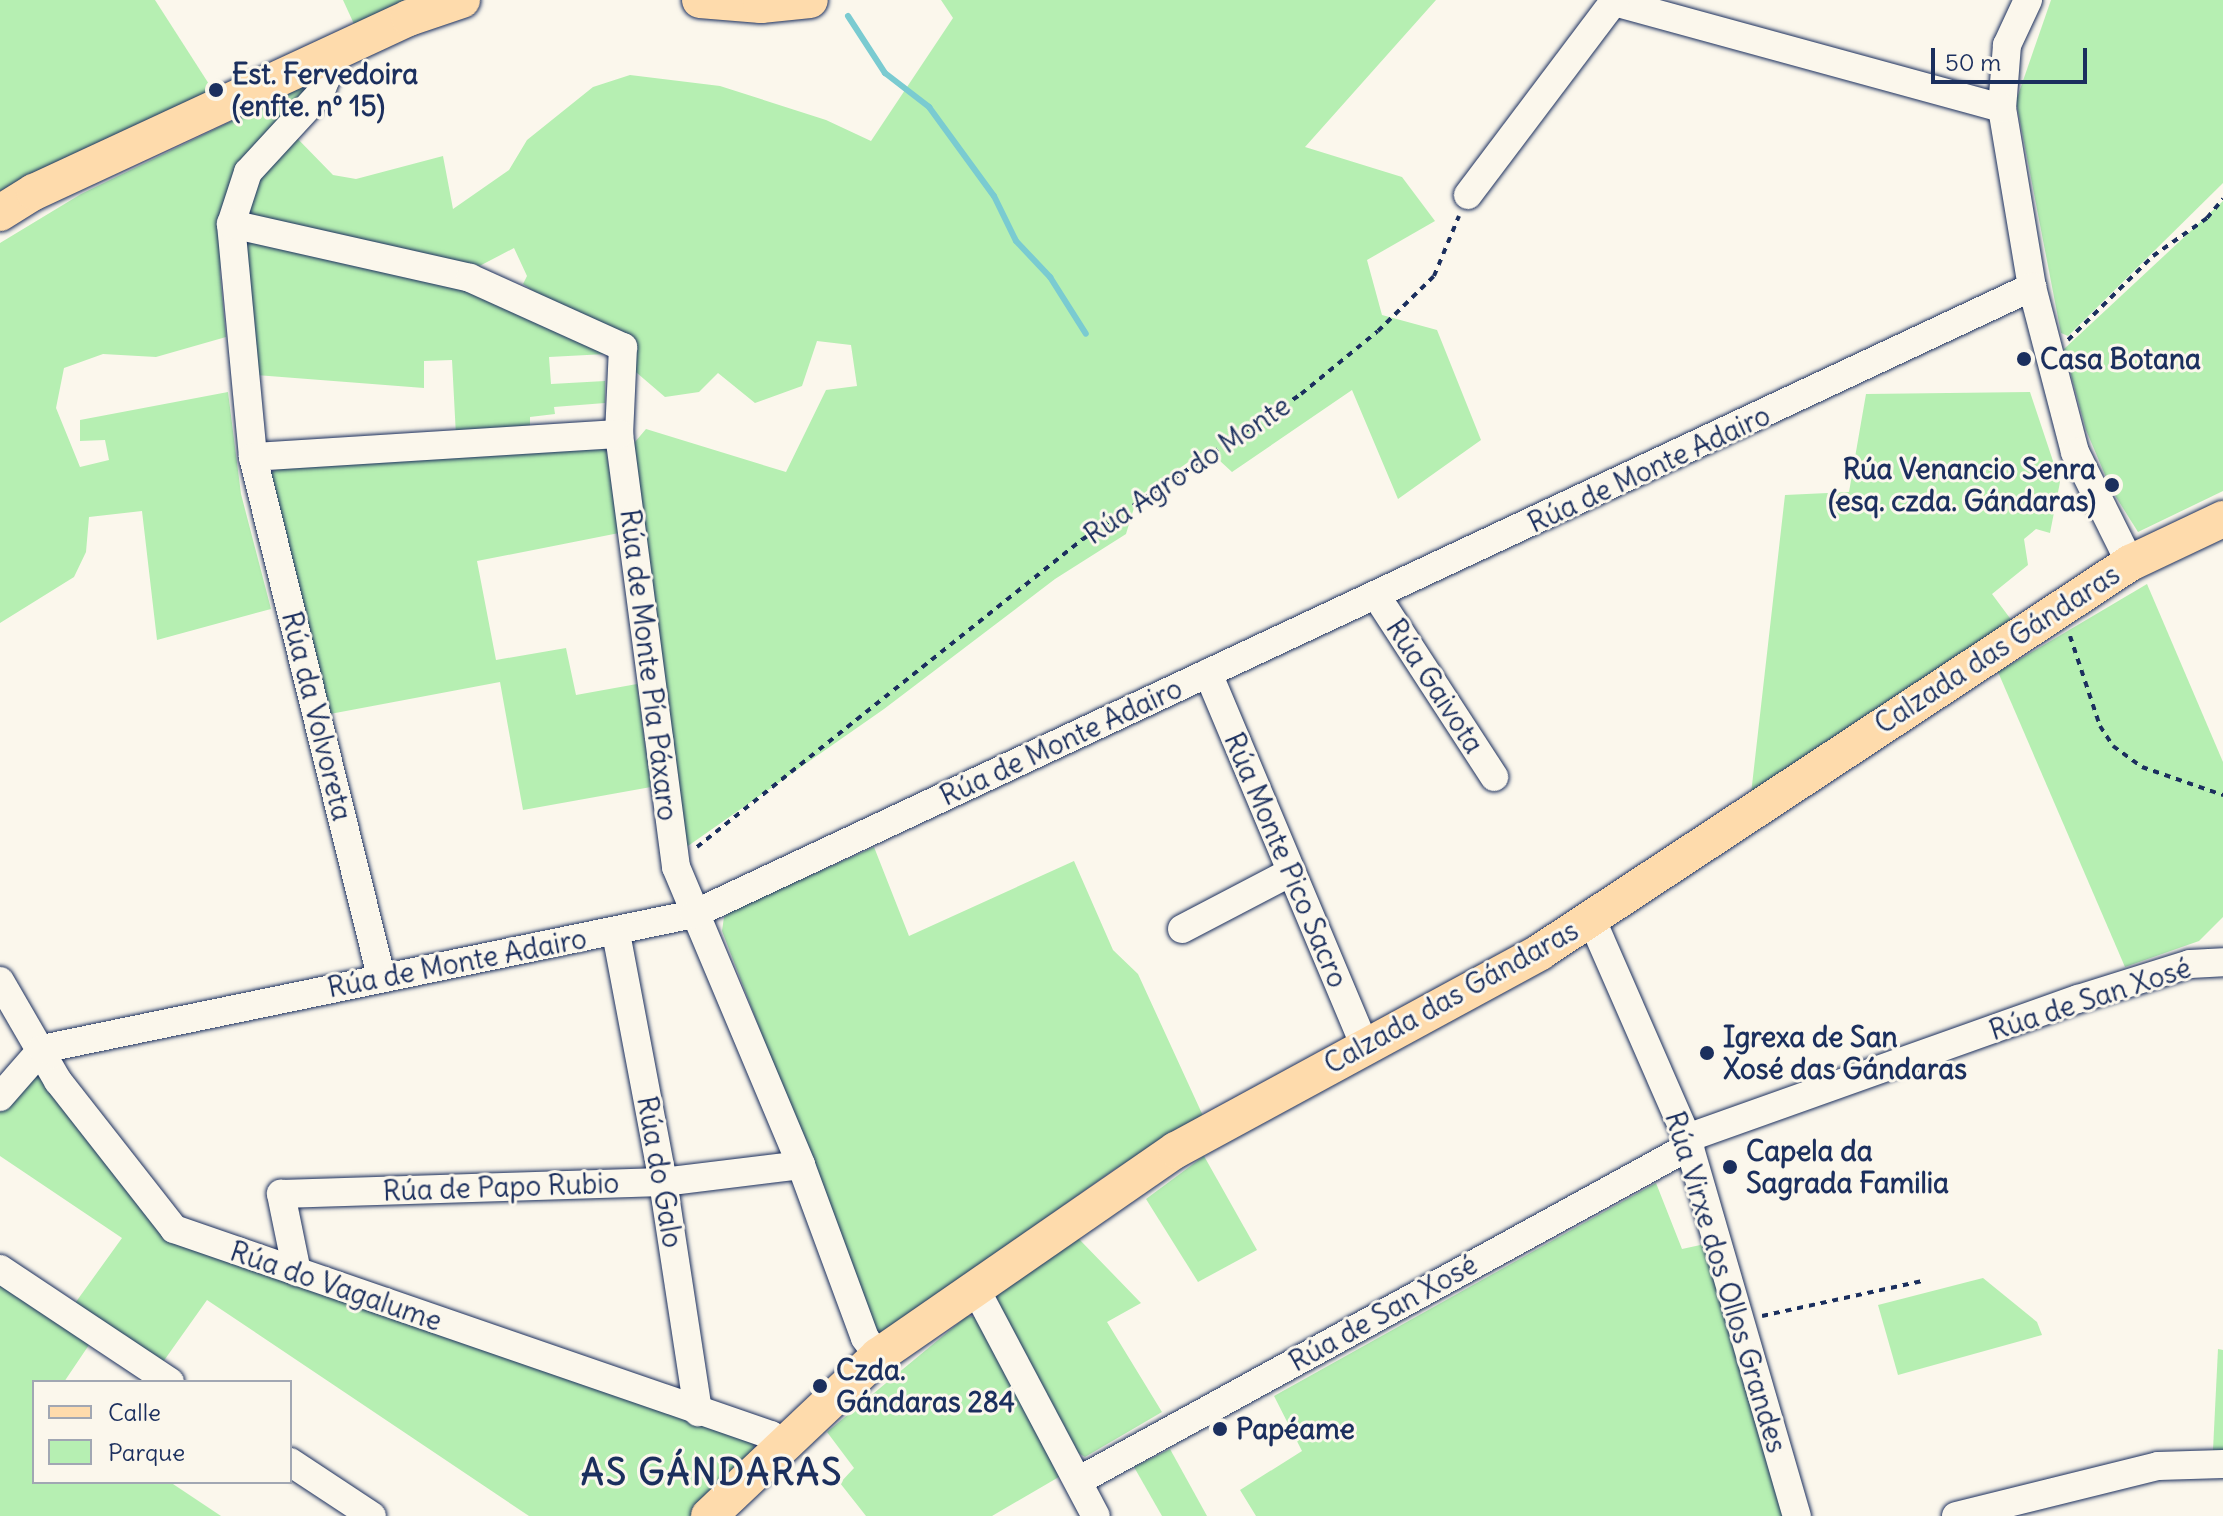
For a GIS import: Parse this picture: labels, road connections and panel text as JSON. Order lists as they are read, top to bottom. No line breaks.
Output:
{"streets":{"main road":["Calzada das Gándaras"],"street":["Rúa de Monte Adairo","Rúa de Monte Pía Páxaro","Rúa Gaivota","Rúa da Volvoreta","Rúa Monte Pico Sacro","Rúa de San Xosé","Rúa do Galo","Rúa de Papo Rubio","Rúa Virxe dos Ollos Grandes","Rúa do Vagalume"],"path":["Rúa Agro do Monte"]},"crossings":[["Rúa de Monte Adairo","Rúa de Monte Pía Páxaro"],["Rúa de Monte Adairo","Rúa Gaivota"],["Rúa de Monte Adairo","Rúa da Volvoreta"],["Rúa de Monte Adairo","Rúa Monte Pico Sacro"],["Rúa de Monte Adairo","Rúa do Galo"],["Rúa de Monte Adairo","Rúa do Vagalume"],["Rúa Agro do Monte","Rúa de Monte Pía Páxaro"],["Calzada das Gándaras","Rúa de Monte Pía Páxaro"],["Calzada das Gándaras","Rúa Monte Pico Sacro"],["Calzada das Gándaras","Rúa Virxe dos Ollos Grandes"],["Calzada das Gándaras","Rúa do Vagalume"],["Rúa de Monte Pía Páxaro","Rúa da Volvoreta"],["Rúa de Monte Pía Páxaro","Rúa de Papo Rubio"],["Rúa de San Xosé","Rúa Virxe dos Ollos Grandes"],["Rúa do Galo","Rúa de Papo Rubio"],["Rúa do Galo","Rúa do Vagalume"],["Rúa de Papo Rubio","Rúa do Vagalume"]],"districts":["AS GÁNDARAS"],"places":["Est. Fervedoira (enfte. nº 15)","Casa Botana","Rúa Venancio Senra (esq. czda. Gándaras)","Igrexa de San Xosé das Gándaras","Capela da Sagrada Familia","Czda. Gándaras 284","Papéame"],"legend":["Calle","Parque"],"scale_bar":"50 m"}
